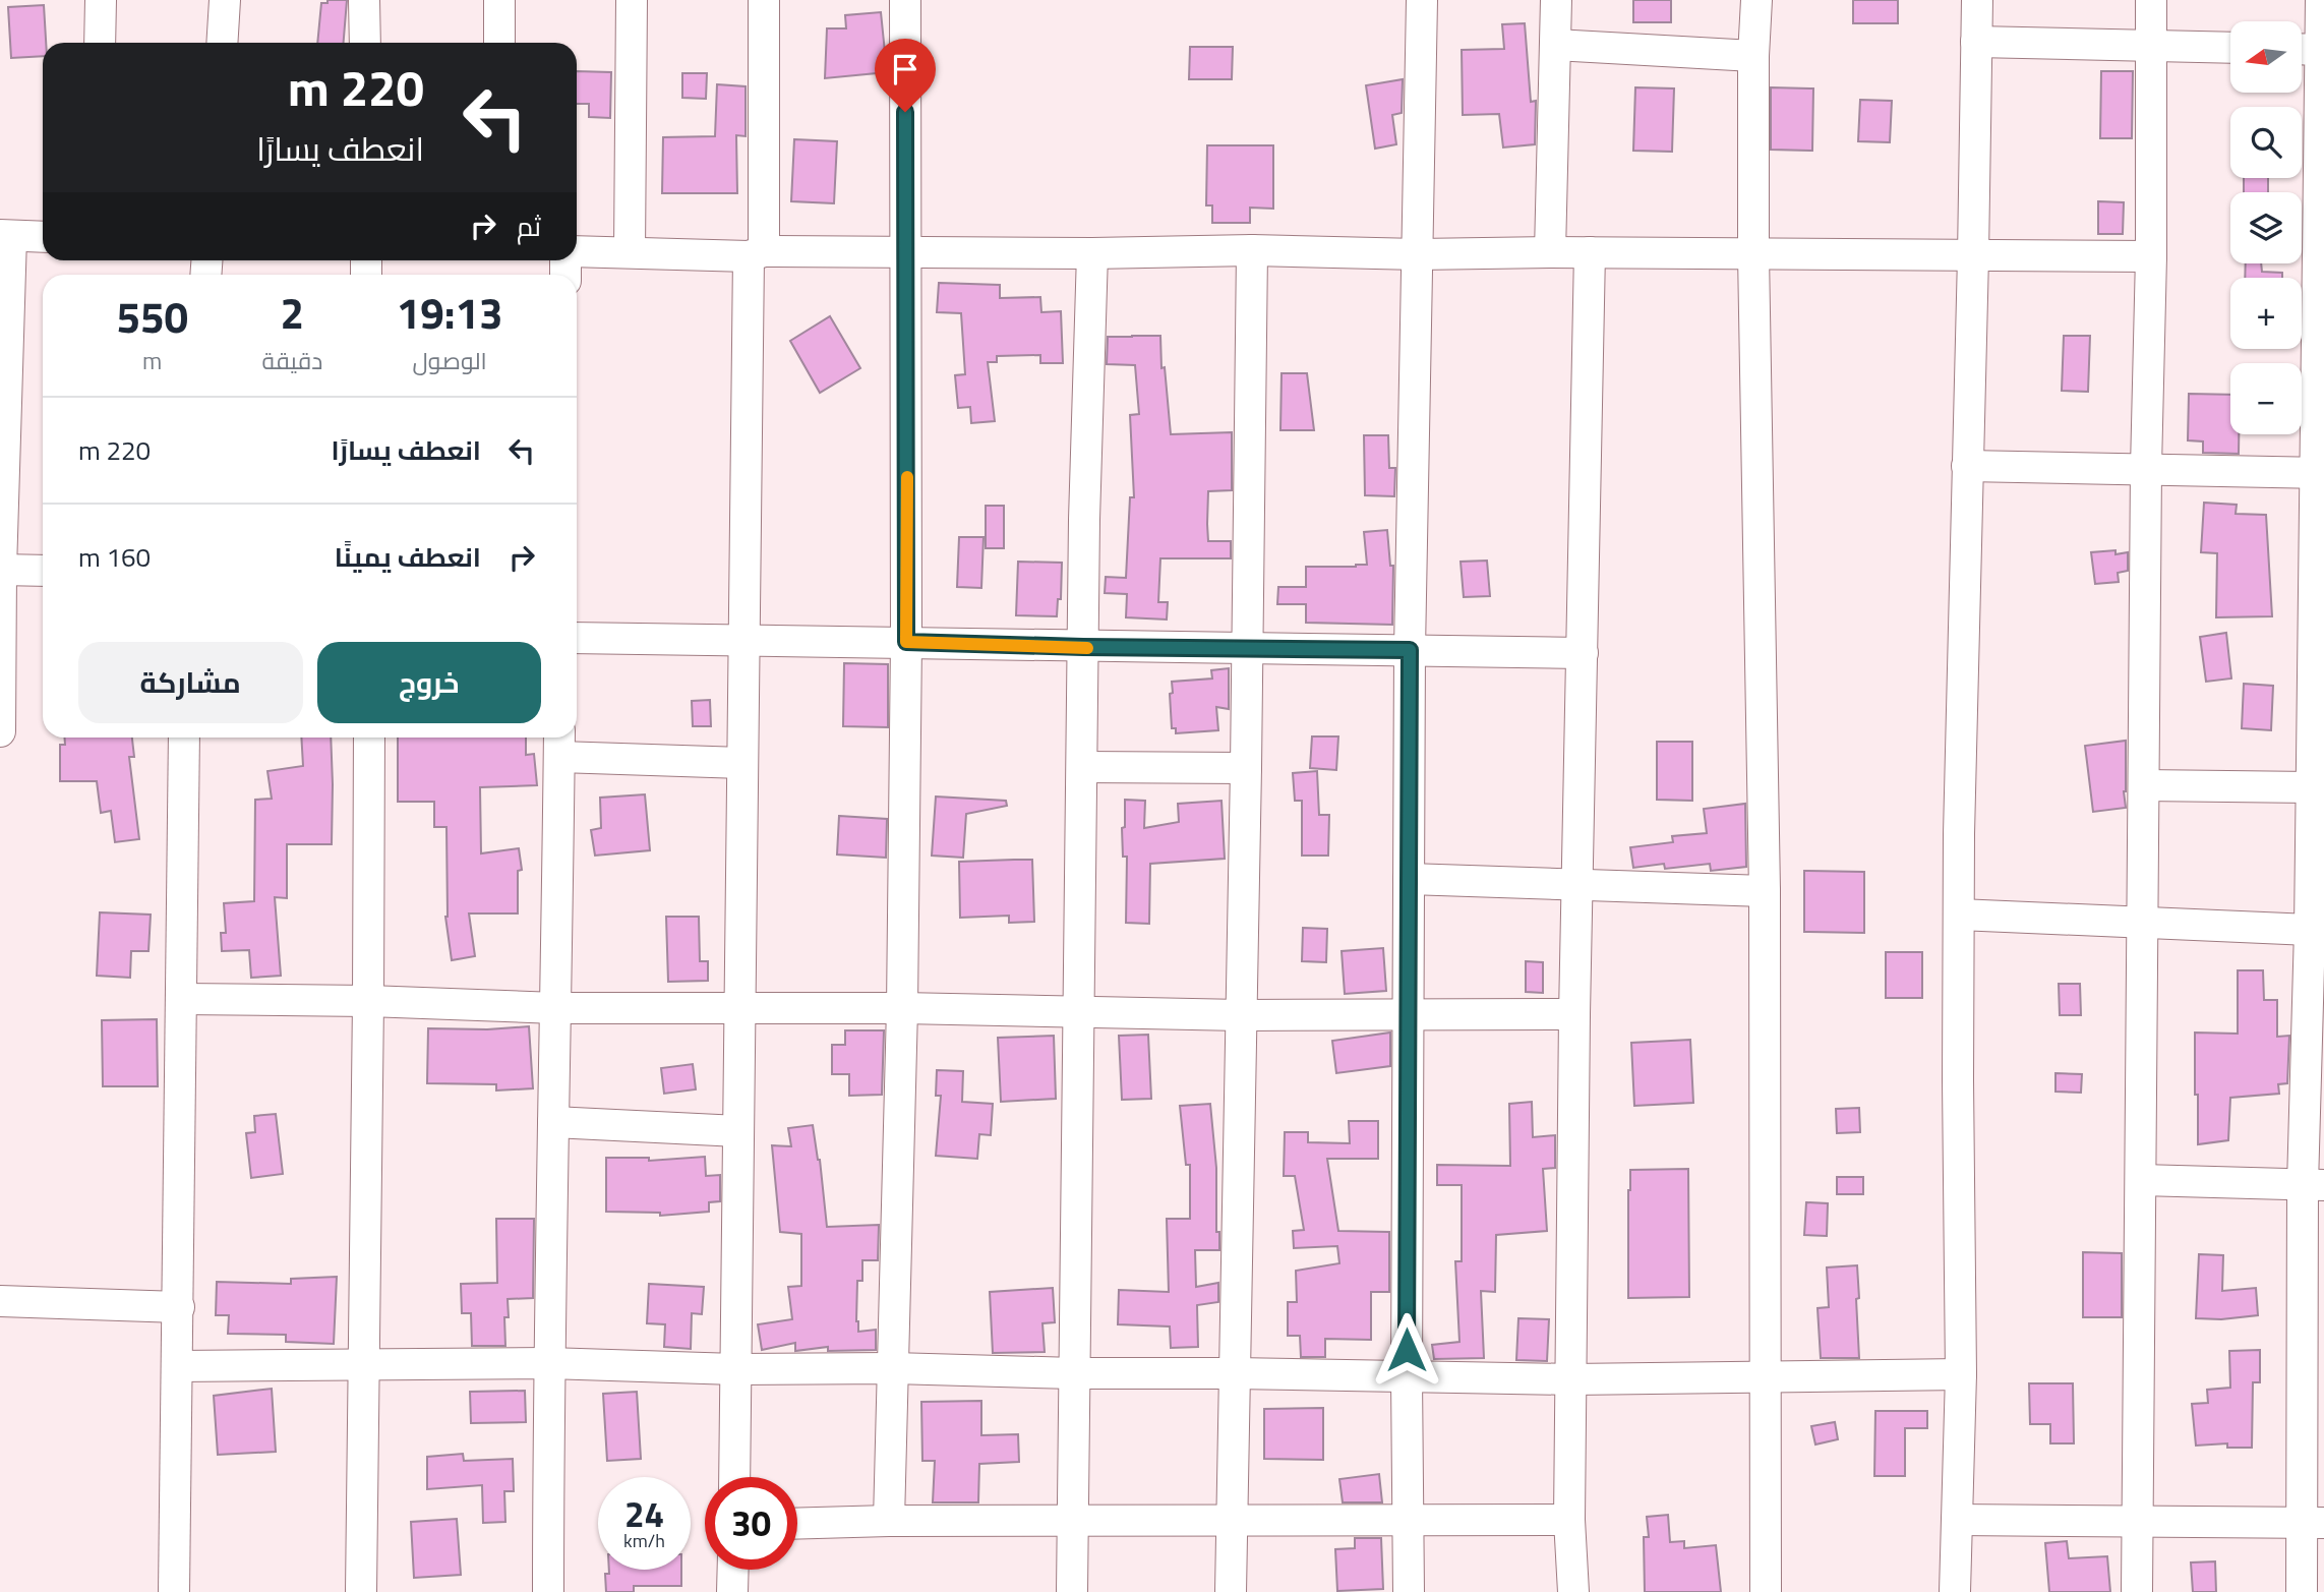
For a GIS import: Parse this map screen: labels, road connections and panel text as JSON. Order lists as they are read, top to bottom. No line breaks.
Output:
{"north":"left","page":{"map_buttons":["+","−"],"turn":["220 m","انعطف يسارًا"],"then":"ثم","eta":["19:13","الوصول","2","دقيقة","550","m"],"list":[{"name":"انعطف يسارًا","value":"220 m"},{"name":"انعطف يمينًا","value":"160 m"}],"buttons":["خروج","مشاركة"],"speed":"24 km/h","limit":"30"}}
